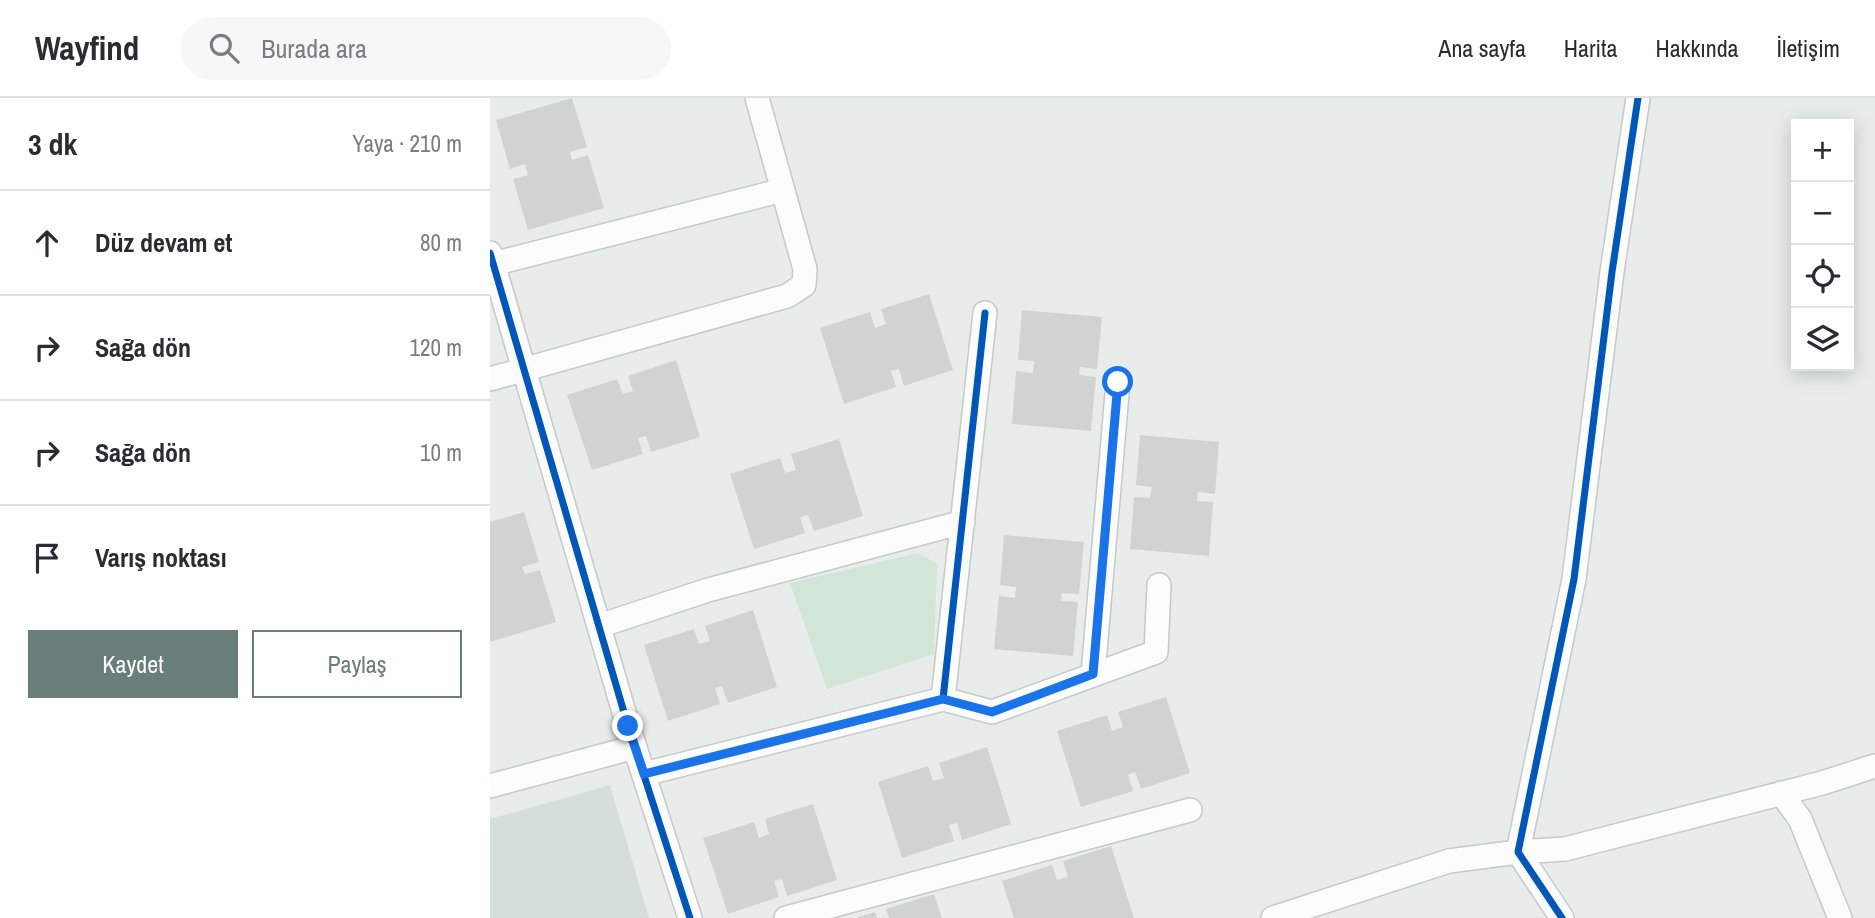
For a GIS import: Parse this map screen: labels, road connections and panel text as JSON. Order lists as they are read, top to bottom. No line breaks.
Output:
{"page":{"header":"Wayfind","search":"Burada ara","nav":["Ana sayfa","Harita","Hakkında","İletişim"],"heading":["3 dk","Yaya · 210 m"],"map_buttons":["+","−"],"list":[["Düz devam et","80 m"],["Sağa dön","120 m"],["Sağa dön","10 m"],"Varış noktası"],"buttons":["Kaydet","Paylaş"]}}
